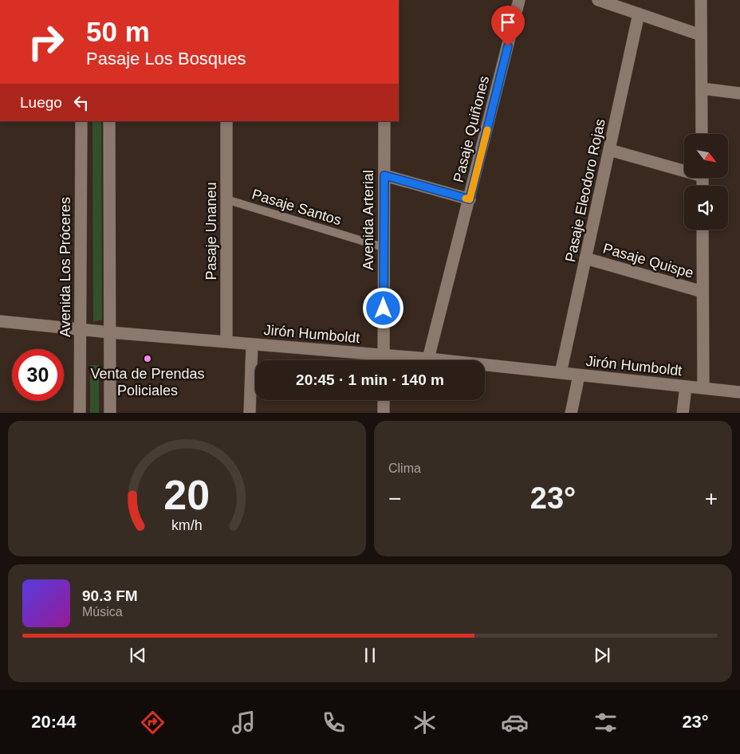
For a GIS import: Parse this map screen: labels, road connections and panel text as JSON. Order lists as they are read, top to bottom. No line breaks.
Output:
{"streets":{"street":["Pasaje Quiñones","Pasaje Eleodoro Rojas","Avenida Arterial","Pasaje Unaneu","Pasaje Quispe","Avenida Los Próceres","Jirón Humboldt"],"lane":["Pasaje Santos"]},"crossings":[["Pasaje Quiñones","Jirón Humboldt"],["Pasaje Eleodoro Rojas","Pasaje Quispe"],["Pasaje Eleodoro Rojas","Jirón Humboldt"],["Pasaje Santos","Avenida Arterial"],["Pasaje Santos","Pasaje Unaneu"],["Avenida Arterial","Jirón Humboldt"],["Pasaje Unaneu","Jirón Humboldt"],["Avenida Los Próceres","Jirón Humboldt"]],"places":["Venta de Prendas Policiales"],"north":"bottom right","page":{"turn":["50 m","Pasaje Los Bosques"],"then":"Luego","limit":"30","trip":"20:45 · 1 min · 140 m","tile":"Clima","heat":["−","23°","+"],"song":["90.3 FM","Música"],"tabs":["20:44","23°"],"gauge":["20","km/h"]}}
